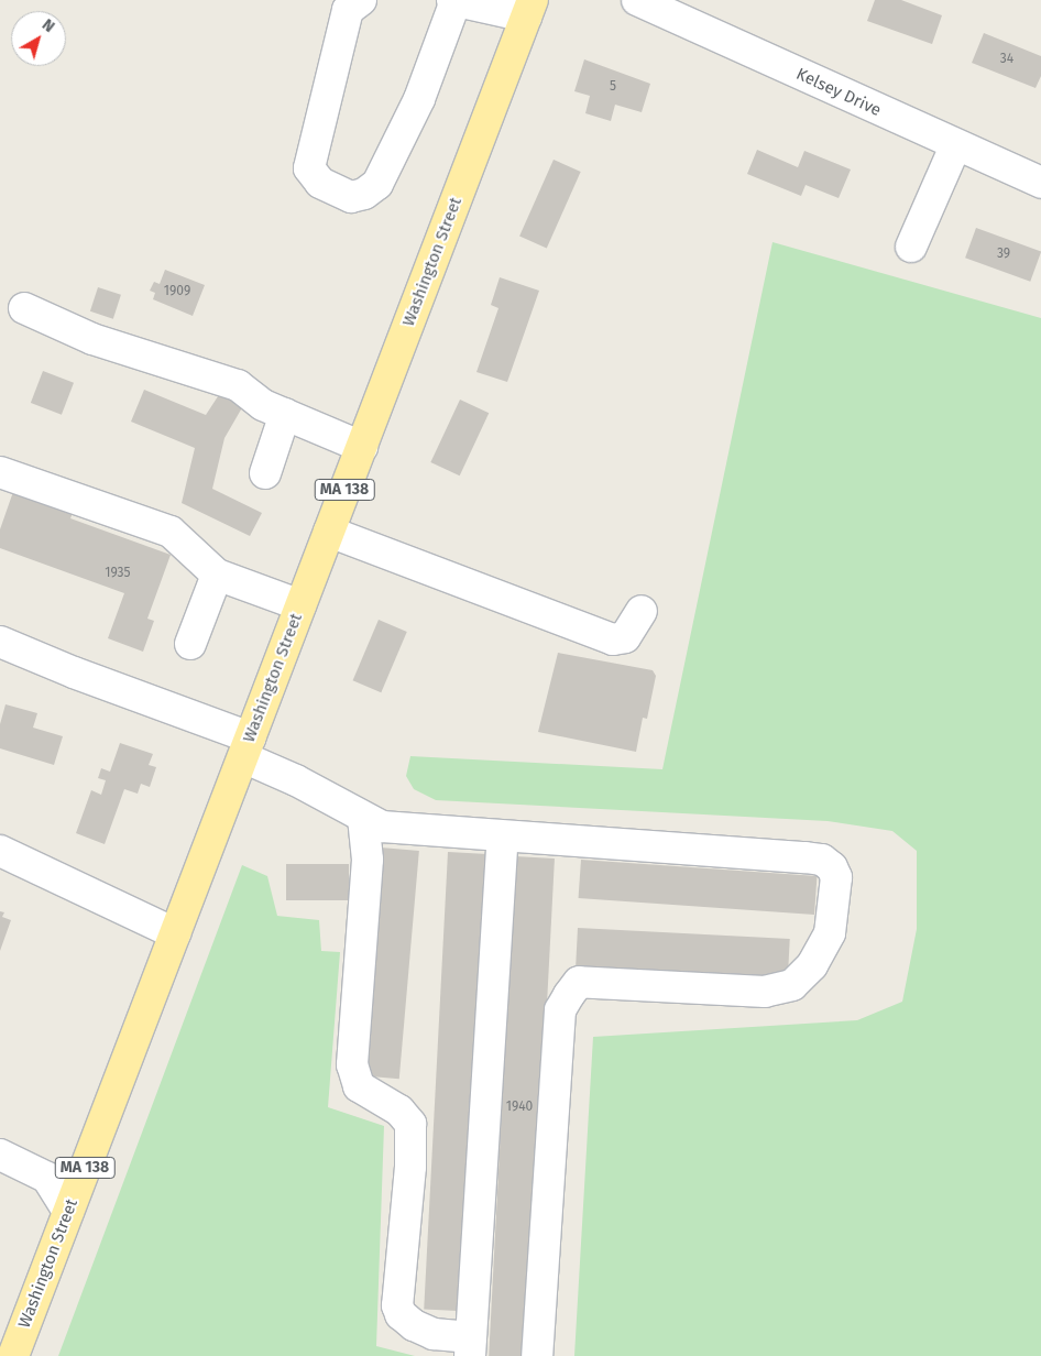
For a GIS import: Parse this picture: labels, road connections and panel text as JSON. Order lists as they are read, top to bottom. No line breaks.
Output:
{"streets":{"main road":["Washington Street","MA 138"],"street":["Kelsey Drive"]},"house_numbers":["34","5","39","1909","1935","1940"],"north":"top right"}
